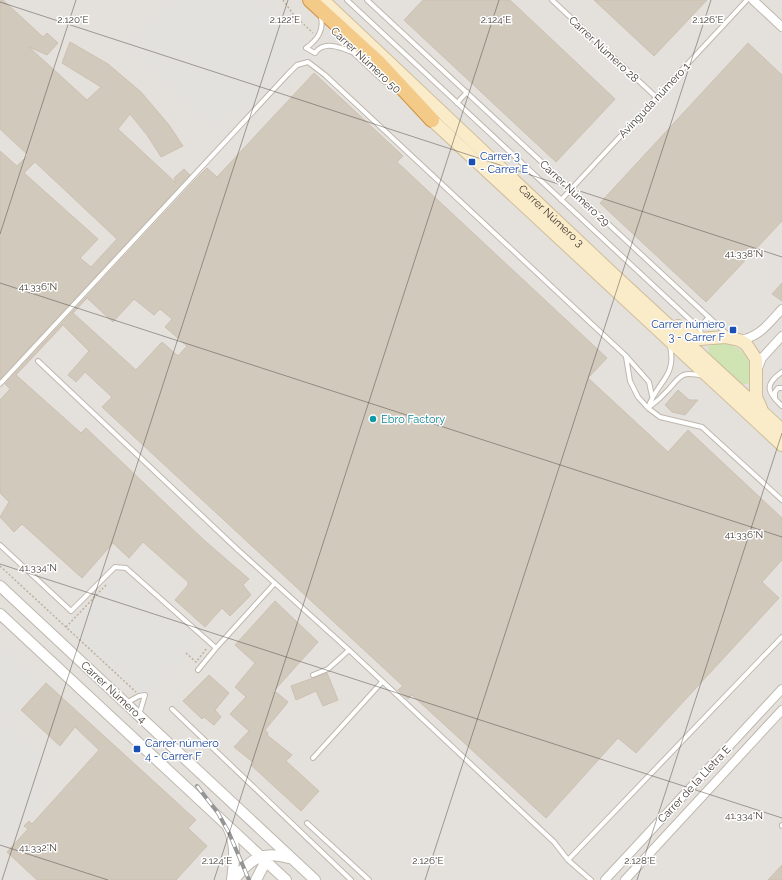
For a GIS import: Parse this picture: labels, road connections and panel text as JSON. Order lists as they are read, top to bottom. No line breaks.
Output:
{"streets":{"main road":["Carrer Número 3"],"street":["Carrer Número 50","Carrer Número 4","Carrer de la Lletra E"],"lane":["Carrer Número 28","Avinguda número 1","Carrer Número 29"]},"crossings":[["Carrer Número 28","Avinguda número 1"],["Carrer Número 50","Carrer Número 3"],["Avinguda número 1","Carrer Número 29"]],"places":{"transit":["Carrer 3 - Carrer E","Carrer número 3 - Carrer F","Carrer número 4 - Carrer F"],"other":["Ebro Factory"]},"coordinates":["2.120°E","2.122°E","2.124°E","2.126°E","41.338°N","41.336°N","41.334°N","41.332°N","2.128°E"]}
